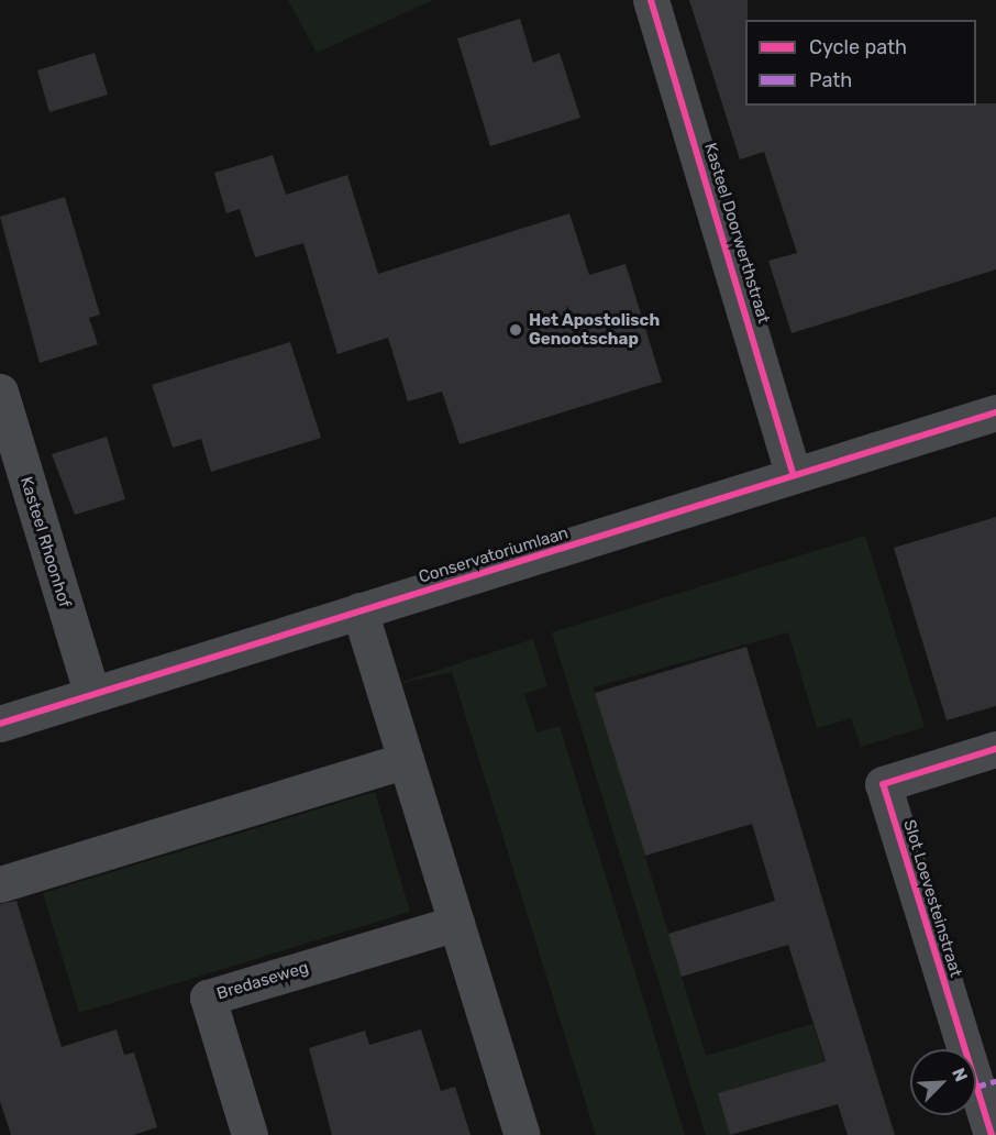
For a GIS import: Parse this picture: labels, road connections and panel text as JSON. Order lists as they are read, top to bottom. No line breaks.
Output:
{"streets":{"street":["Kasteel Doorwerthstraat","Kasteel Rhoonhof","Conservatoriumlaan","Slot Loevesteinstraat","Bredaseweg"]},"crossings":[["Kasteel Doorwerthstraat","Conservatoriumlaan"],["Kasteel Rhoonhof","Conservatoriumlaan"]],"places":["Het Apostolisch Genootschap"],"legend":["Cycle path","Path"],"north":"top right"}
